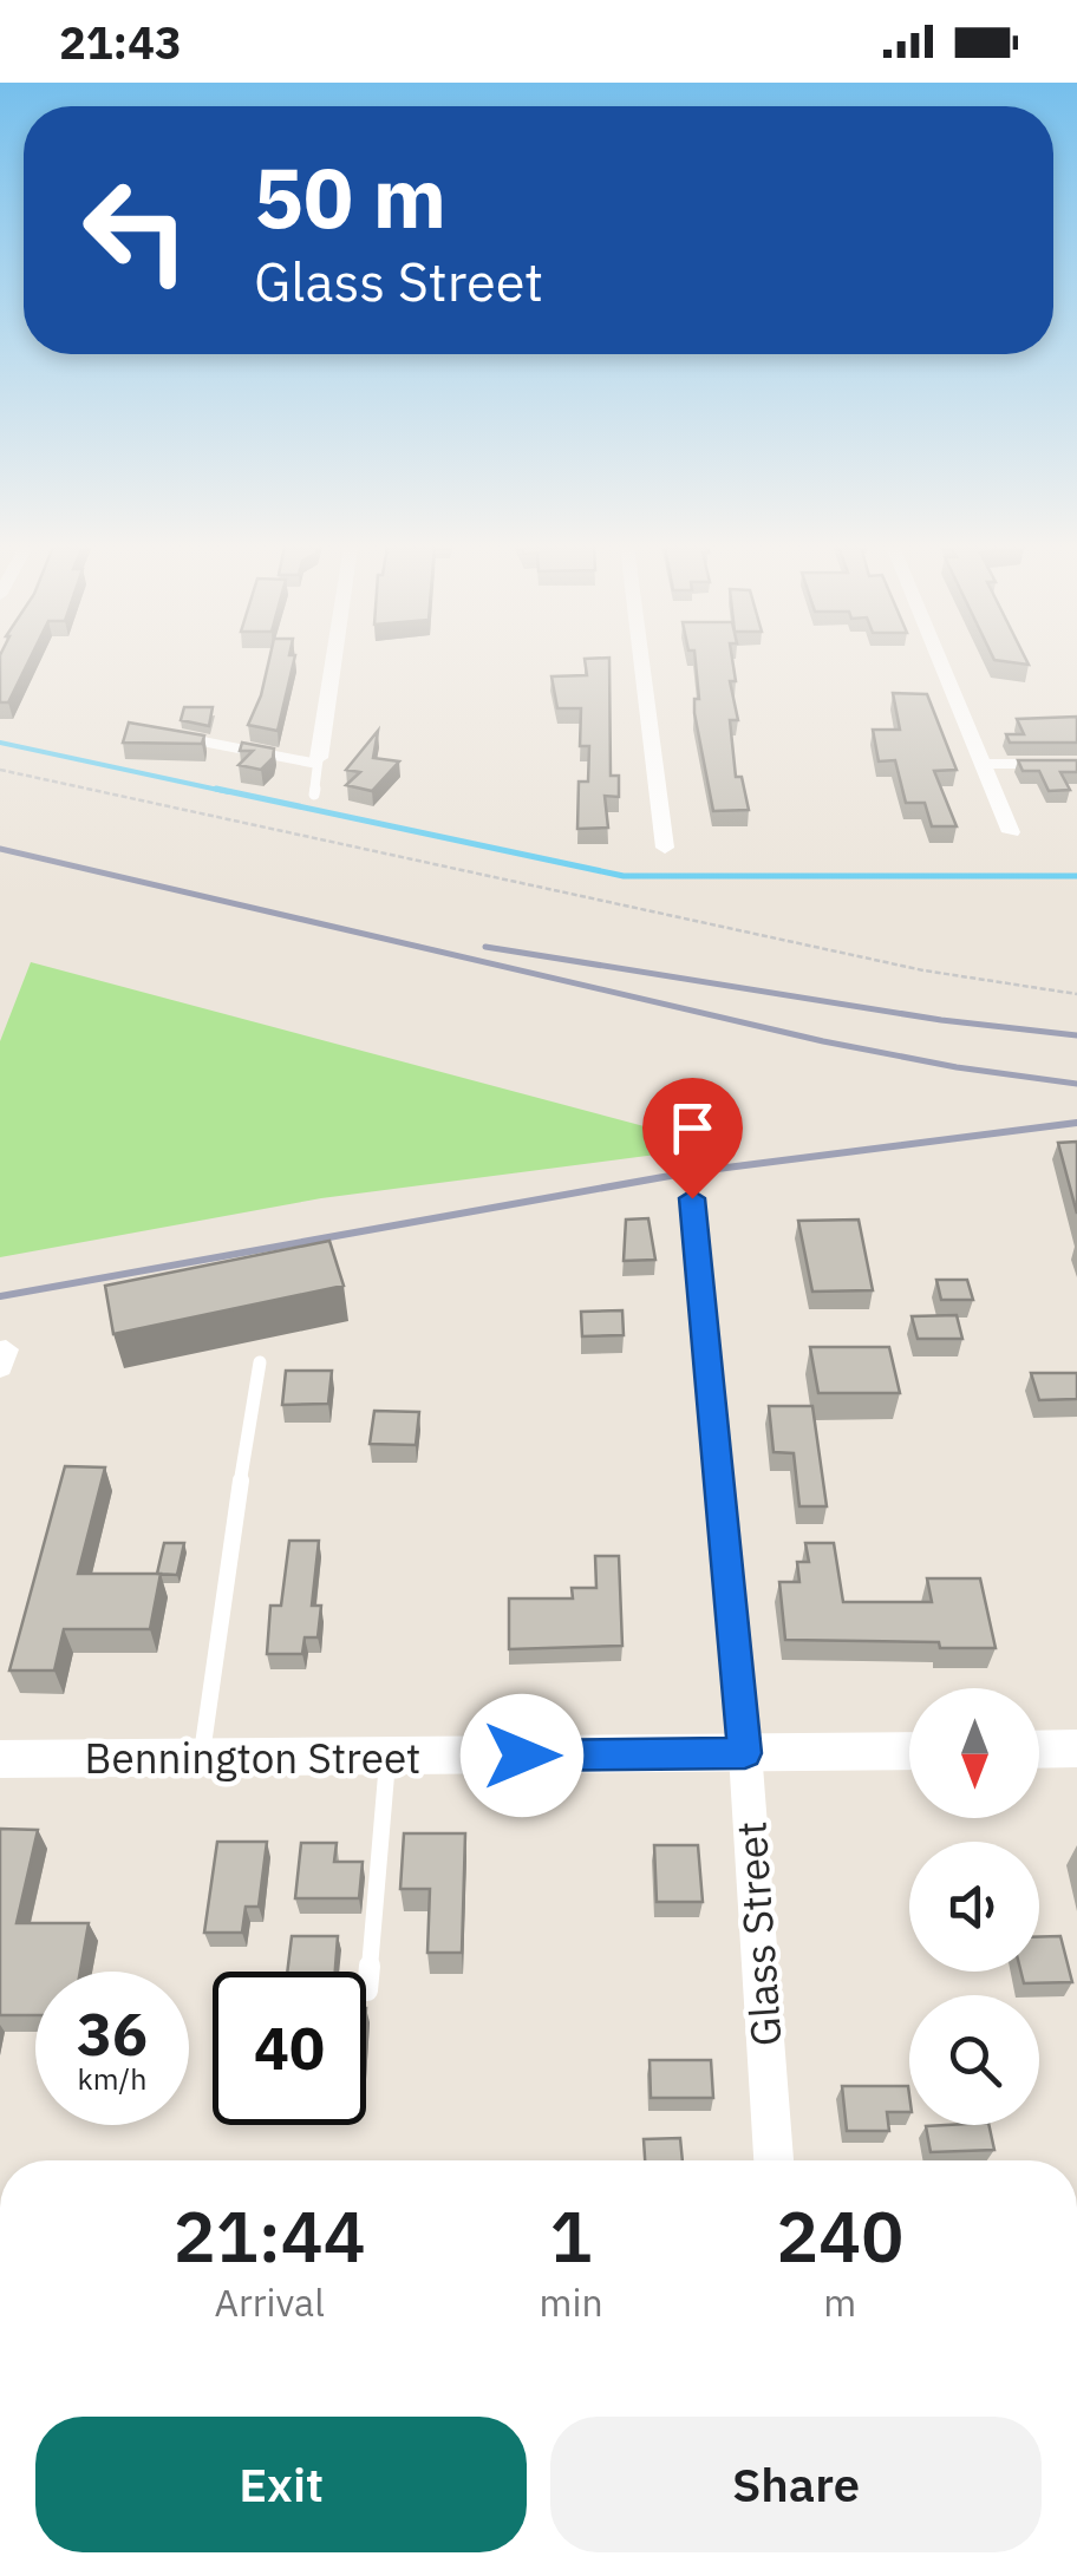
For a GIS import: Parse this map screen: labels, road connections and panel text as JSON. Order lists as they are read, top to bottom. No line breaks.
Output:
{"streets":{"street":["Bennington Street","Glass Street"]},"crossings":[["Bennington Street","Glass Street"]],"north":"bottom","page":{"status":"21:43","turn":["50 m","Glass Street"],"speed":"36 km/h","limit":"40","eta":["21:44","Arrival","1","min","240","m"],"buttons":["Exit","Share"]}}
